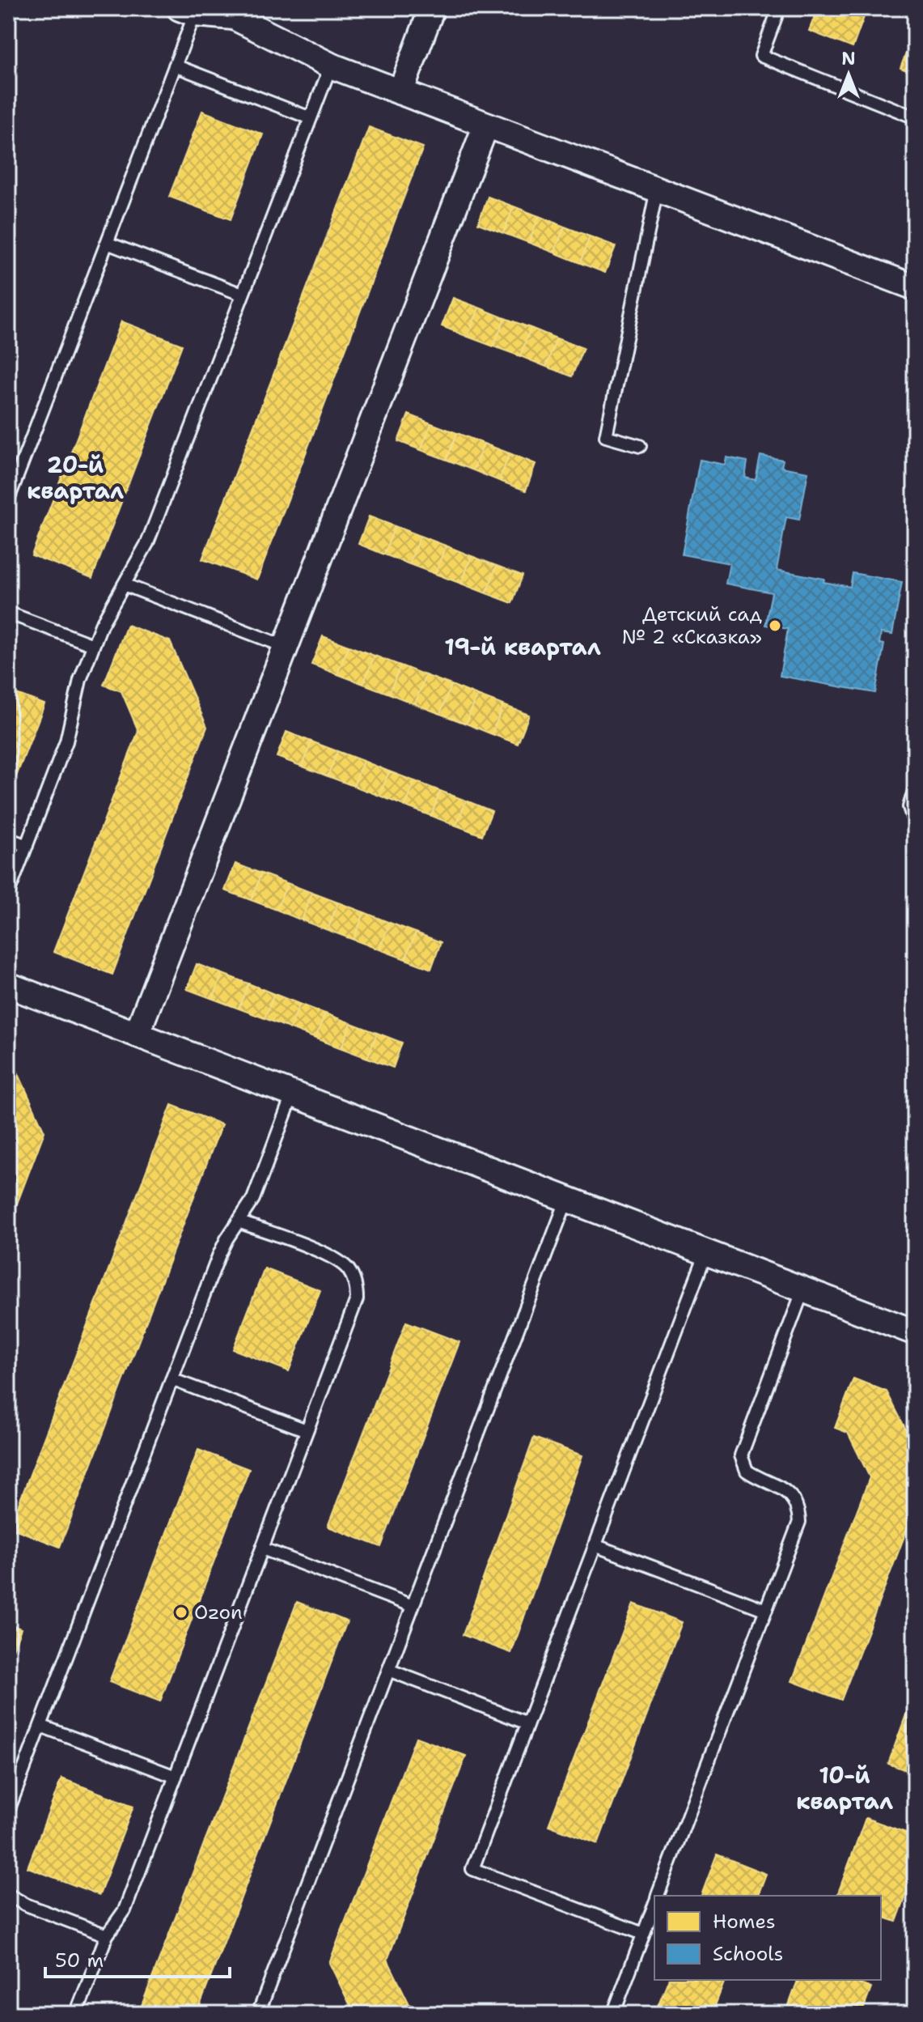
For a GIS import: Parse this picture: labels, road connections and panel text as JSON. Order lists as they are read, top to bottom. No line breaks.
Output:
{"districts":["20-й квартал","19-й квартал","10-й квартал"],"places":["Детский сад № 2 «Сказка»","Ozon"],"legend":["Homes","Schools"],"scale_bar":"50 m","north":"top"}
